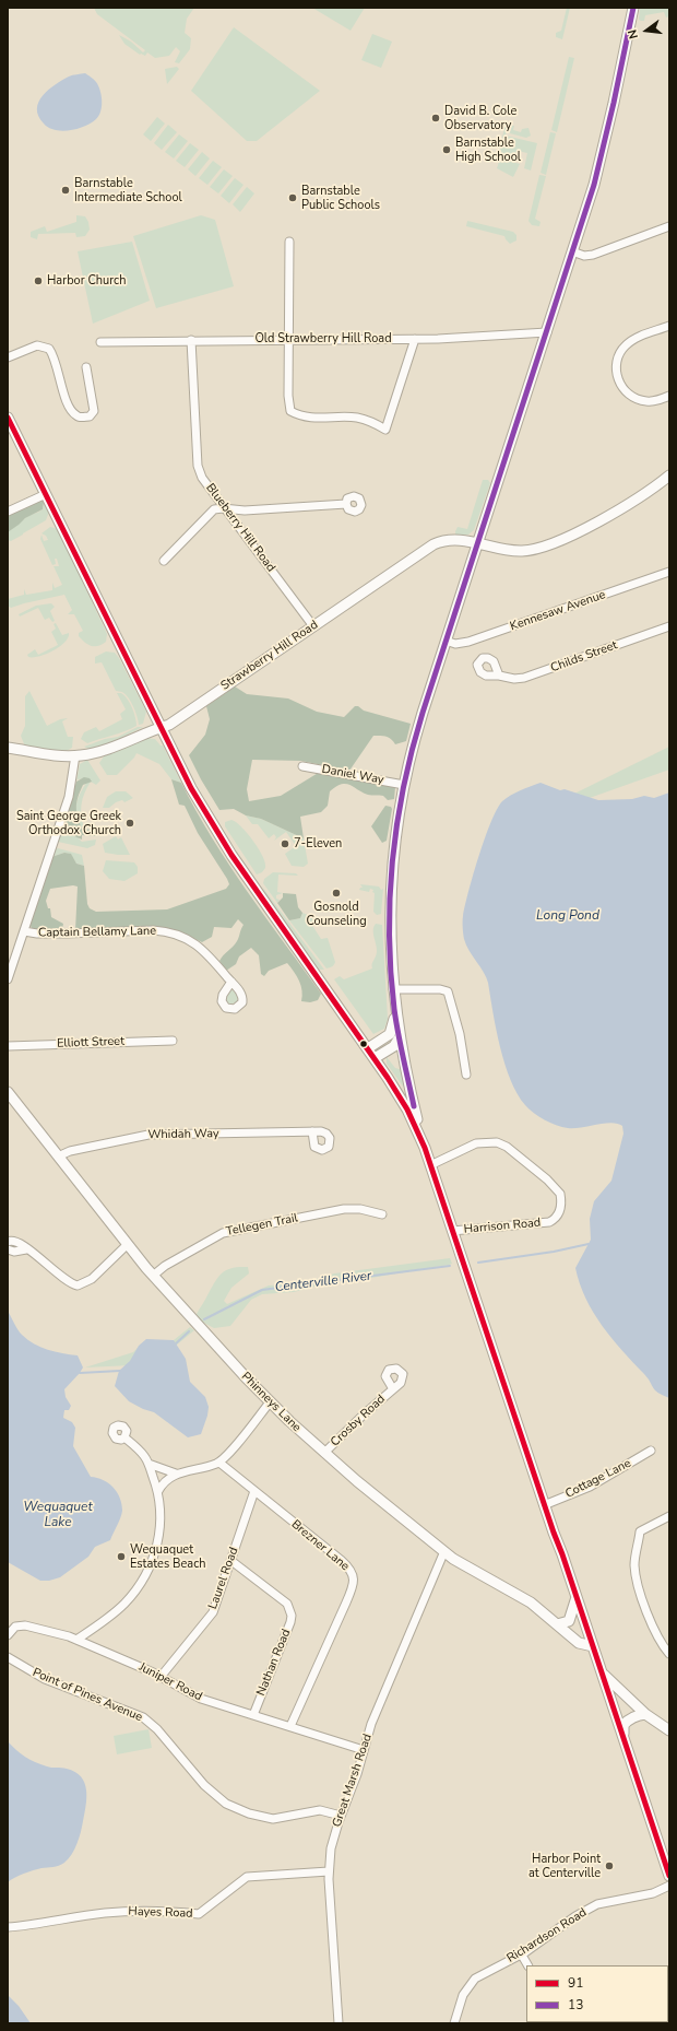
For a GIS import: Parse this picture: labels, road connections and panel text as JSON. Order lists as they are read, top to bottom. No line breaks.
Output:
{"streets":{"main road":["Strawberry Hill Road","Phinneys Lane"],"street":["Old Strawberry Hill Road","Blueberry Hill Road","Kennesaw Avenue","Childs Street","Daniel Way","Captain Bellamy Lane","Elliott Street","Whidah Way","Tellegen Trail","Harrison Road","Crosby Road","Cottage Lane","Brezner Lane","Laurel Road","Nathan Road","Juniper Road","Point of Pines Avenue","Great Marsh Road","Hayes Road","Richardson Road"]},"crossings":[["Old Strawberry Hill Road","Blueberry Hill Road"],["Blueberry Hill Road","Strawberry Hill Road"],["Whidah Way","Phinneys Lane"],["Tellegen Trail","Phinneys Lane"],["Phinneys Lane","Crosby Road"],["Phinneys Lane","Great Marsh Road"],["Brezner Lane","Laurel Road"],["Brezner Lane","Juniper Road"],["Laurel Road","Nathan Road"],["Laurel Road","Juniper Road"],["Nathan Road","Juniper Road"],["Juniper Road","Great Marsh Road"],["Point of Pines Avenue","Great Marsh Road"],["Great Marsh Road","Hayes Road"]],"water":["Long Pond","Centerville River","Wequaquet Lake"],"places":["David B. Cole Observatory","Barnstable High School","Barnstable Intermediate School","Barnstable Public Schools","Harbor Church","Saint George Greek Orthodox Church","7-Eleven","Gosnold Counseling","Wequaquet Estates Beach","Harbor Point at Centerville"],"lines":["transit line 13","transit line 91"],"legend":["91","13"],"north":"left"}
